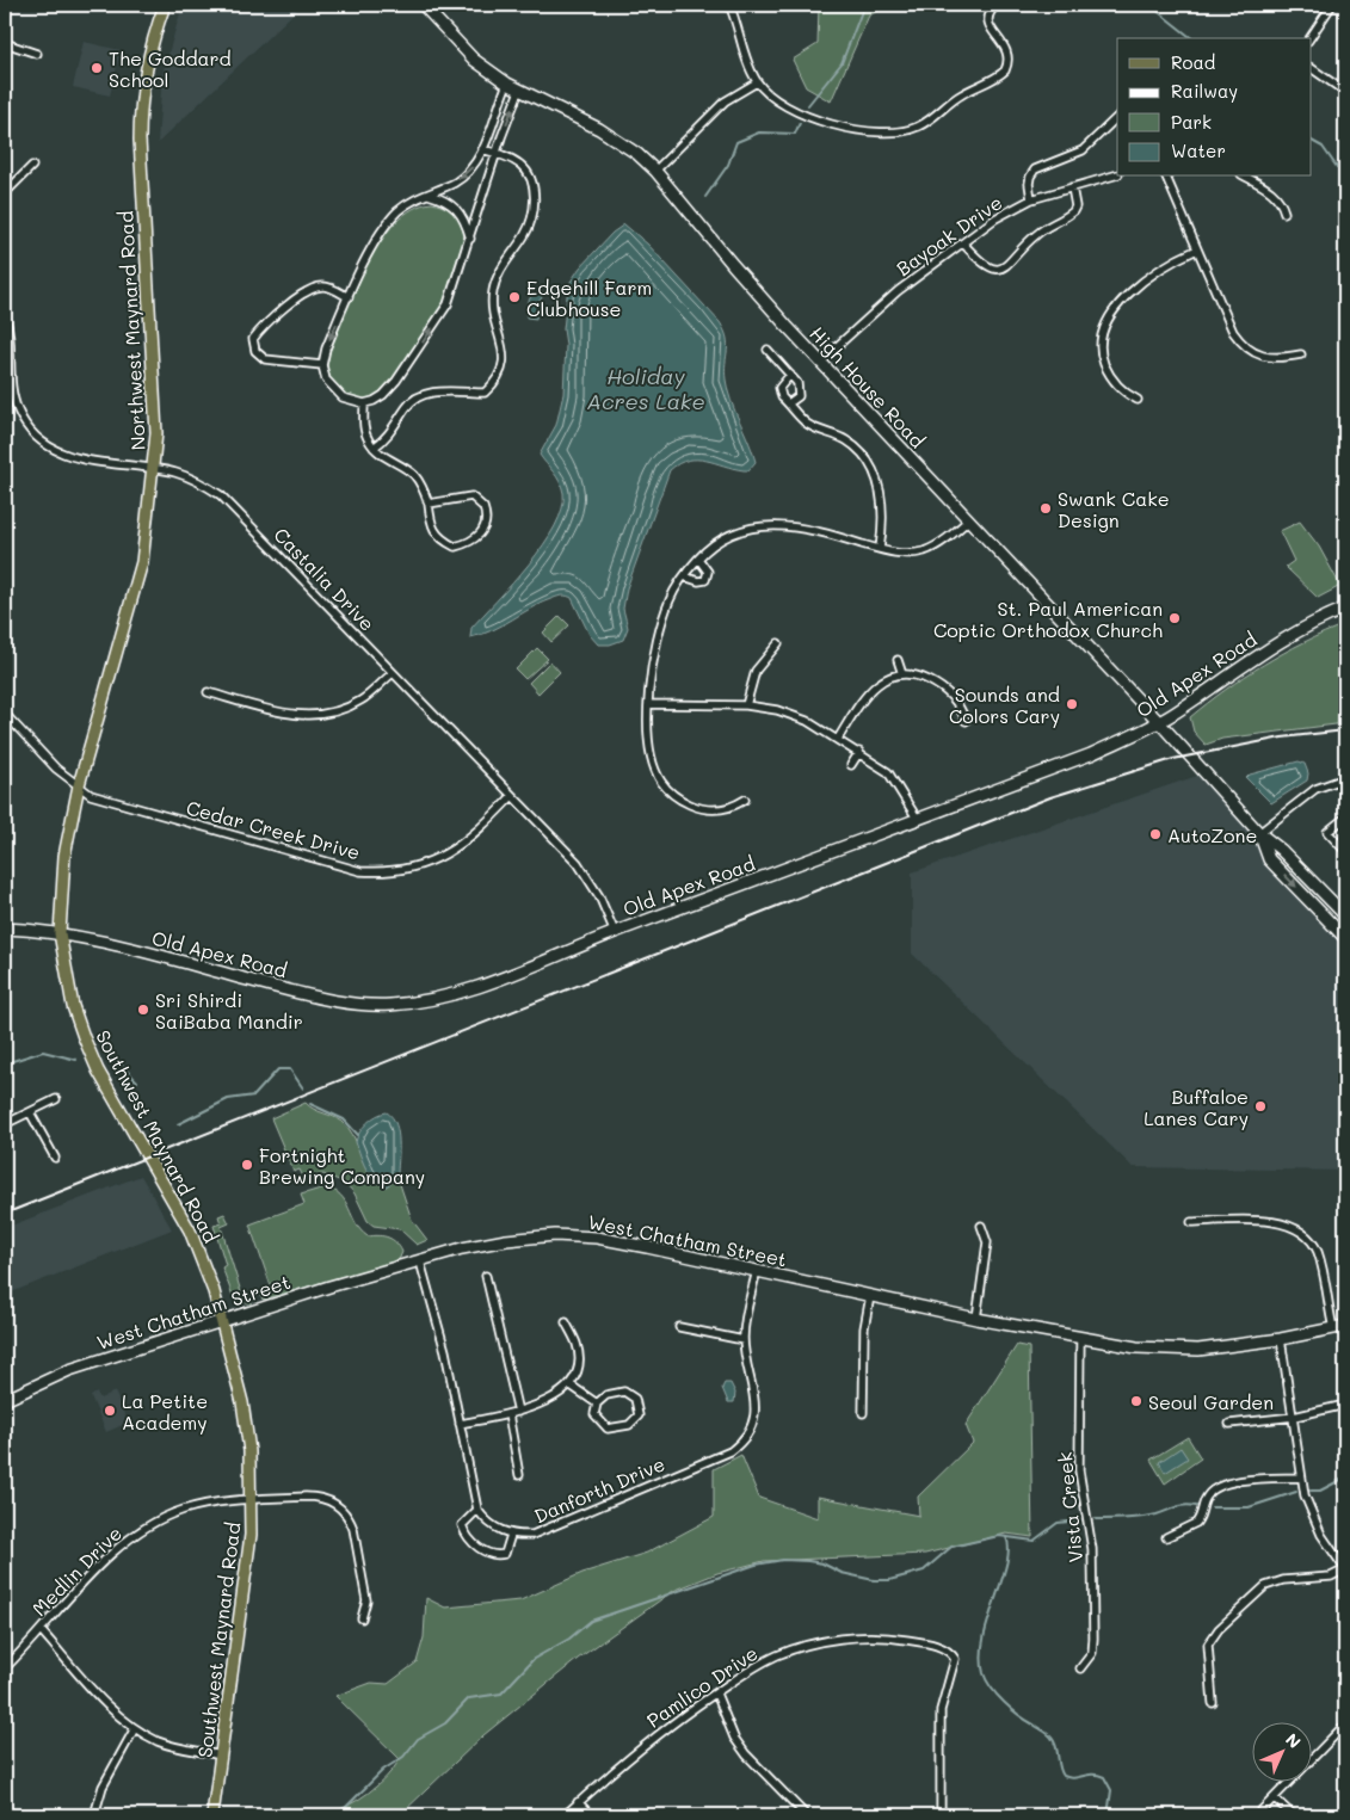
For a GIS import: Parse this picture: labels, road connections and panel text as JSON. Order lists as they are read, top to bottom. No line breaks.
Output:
{"streets":{"main road":["Northwest Maynard Road","High House Road","Old Apex Road","Southwest Maynard Road","West Chatham Street"],"street":["Bayoak Drive","Castalia Drive","Cedar Creek Drive","Danforth Drive","Vista Creek","Medlin Drive","Pamlico Drive"]},"crossings":[["Bayoak Drive","High House Road"],["Northwest Maynard Road","Castalia Drive"],["Northwest Maynard Road","Old Apex Road"],["Northwest Maynard Road","Cedar Creek Drive"],["Northwest Maynard Road","Southwest Maynard Road"],["High House Road","Old Apex Road"],["Castalia Drive","Old Apex Road"],["Castalia Drive","Cedar Creek Drive"],["Old Apex Road","Southwest Maynard Road"],["Southwest Maynard Road","West Chatham Street"],["Southwest Maynard Road","Medlin Drive"],["West Chatham Street","Danforth Drive"],["West Chatham Street","Vista Creek"]],"water":["Holiday Acres Lake"],"places":["The Goddard School","Edgehill Farm Clubhouse","Swank Cake Design","St. Paul American Coptic Orthodox Church","Sounds and Colors Cary","AutoZone","Sri Shirdi SaiBaba Mandir","Buffaloe Lanes Cary","Fortnight Brewing Company","Seoul Garden","La Petite Academy"],"legend":["Road","Railway","Park","Water"],"north":"top right"}
